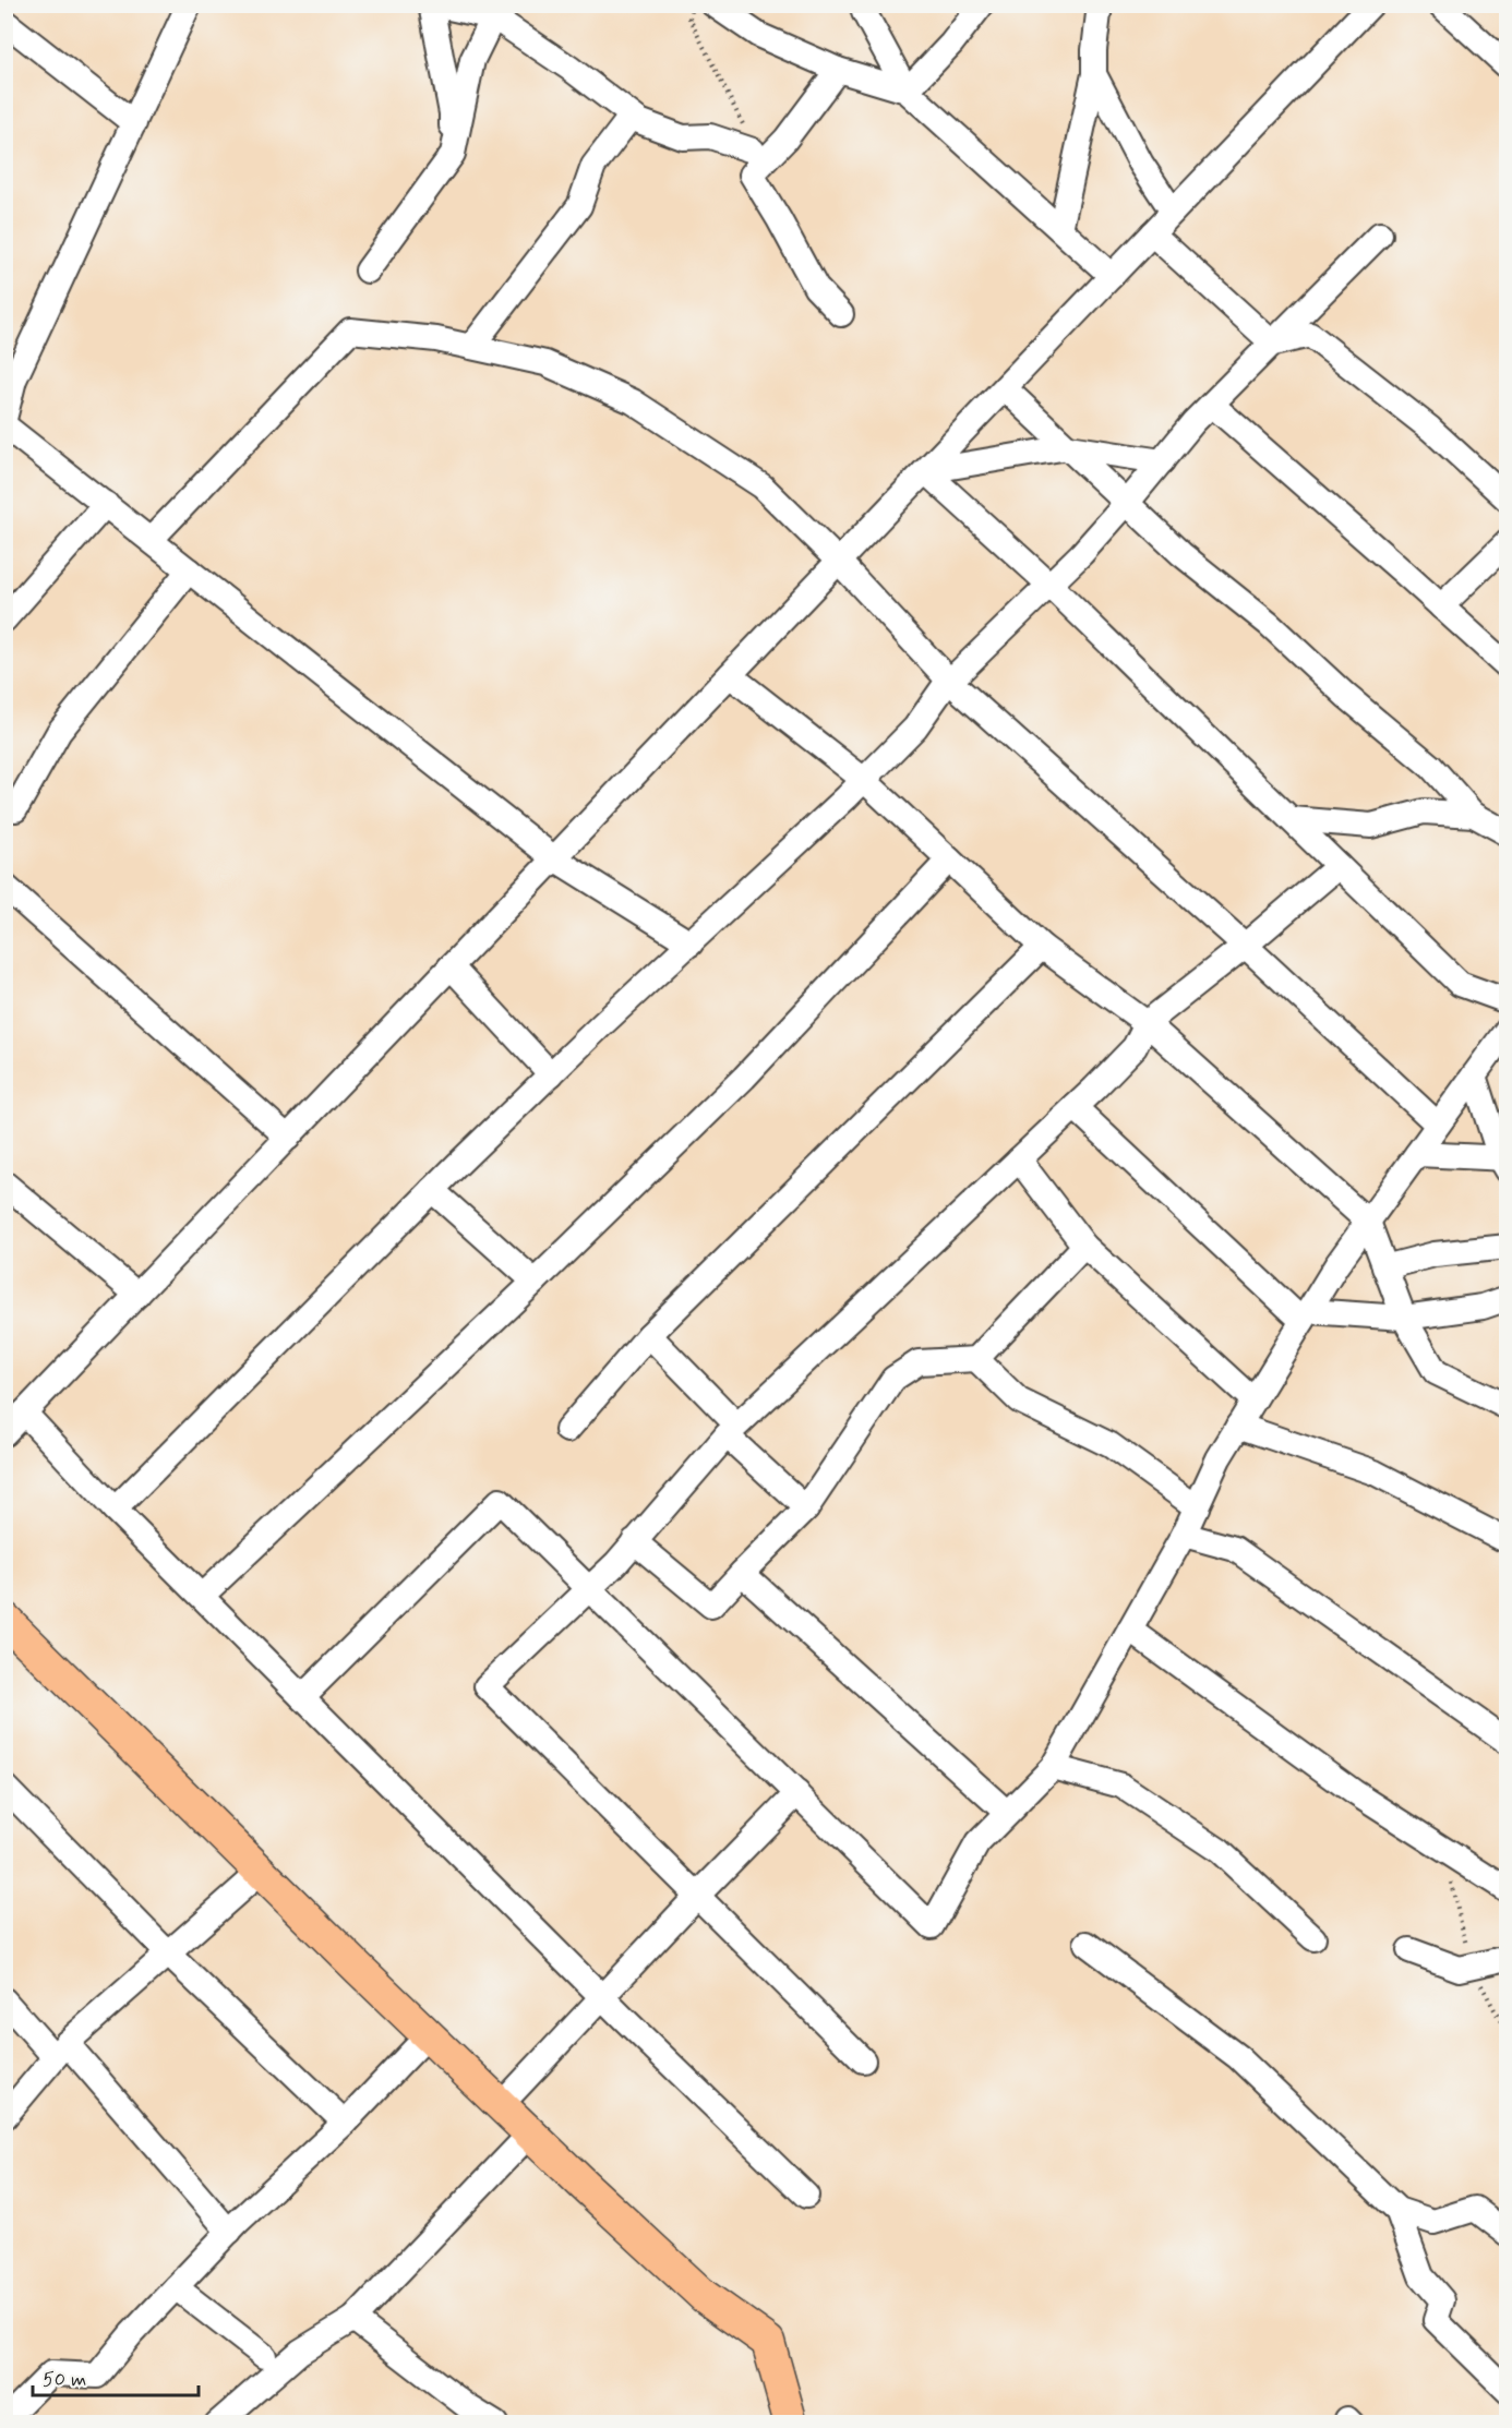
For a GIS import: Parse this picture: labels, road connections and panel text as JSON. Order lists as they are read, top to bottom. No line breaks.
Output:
{"scale_bar":"50 m"}
